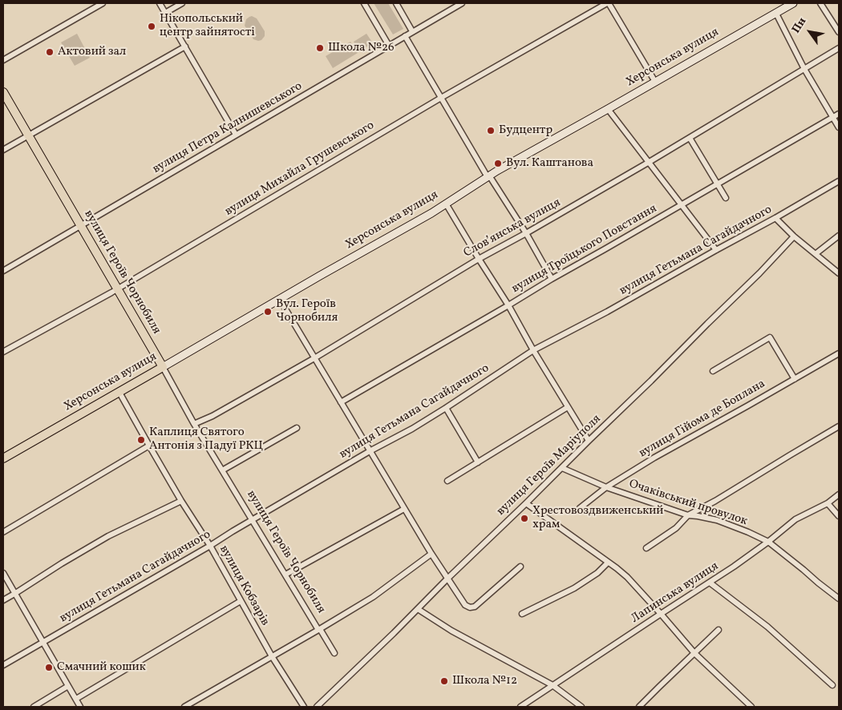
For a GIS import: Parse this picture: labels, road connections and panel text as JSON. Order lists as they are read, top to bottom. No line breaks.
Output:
{"streets":{"main road":["Херсонська вулиця","вулиця Героїв Чорнобиля"],"street":["вулиця Петра Калнишевського","вулиця Михайла Грушевського","Словʼянська вулиця","вулиця Троїцького Повстання","вулиця Гетьмана Сагайдачного","вулиця Гійома де Боплана","вулиця Героїв Маріуполя","Очаківський провулок","вулиця Кобзарів","Лапинська вулиця"]},"crossings":[["Херсонська вулиця","вулиця Героїв Чорнобиля"],["Херсонська вулиця","вулиця Кобзарів"],["вулиця Петра Калнишевського","вулиця Героїв Чорнобиля"],["вулиця Михайла Грушевського","вулиця Героїв Чорнобиля"],["Словʼянська вулиця","вулиця Героїв Чорнобиля"],["вулиця Гетьмана Сагайдачного","вулиця Героїв Чорнобиля"],["вулиця Гетьмана Сагайдачного","вулиця Кобзарів"],["вулиця Гійома де Боплана","Очаківський провулок"],["вулиця Героїв Маріуполя","Очаківський провулок"],["Очаківський провулок","Лапинська вулиця"]],"places":["Нікопольський центр зайнятості","Школа №26","Актовий зал","Будцентр","Вул. Каштанова","Вул. Героїв Чорнобиля","Каплиця Святого Антонія з Падуї РКЦ","Хрестовоздвиженський храм","Смачний кошик","Школа №12"],"north":"top left"}
